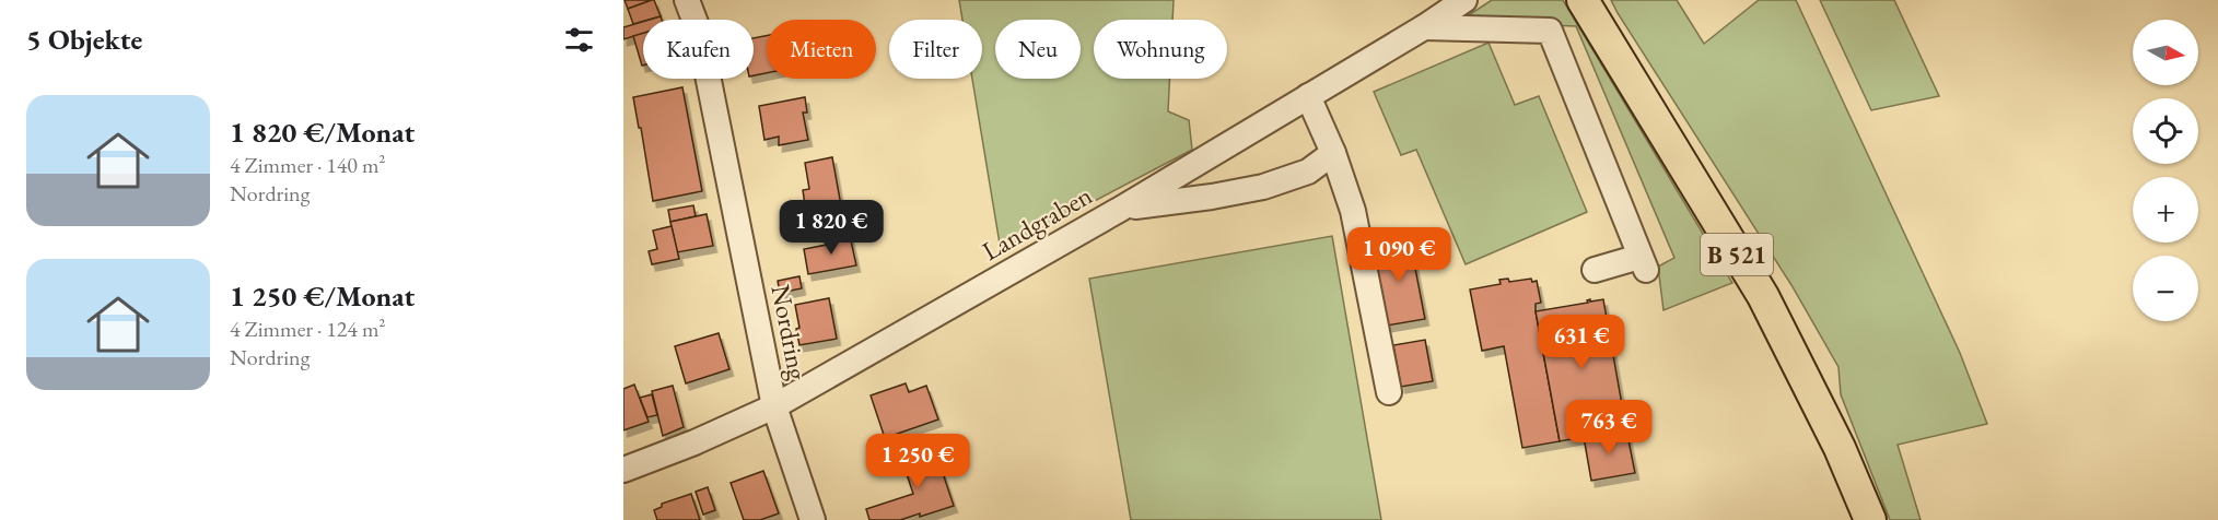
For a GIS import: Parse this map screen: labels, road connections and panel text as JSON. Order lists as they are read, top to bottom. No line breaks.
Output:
{"streets":{"main road":["B 521"],"street":["Landgraben","Nordring"]},"crossings":[["Landgraben","Nordring"]],"north":"right","page":{"heading":"5 Objekte","map_buttons":["+","−"],"chip":["Kaufen","Mieten","Filter","Neu","Wohnung"],"list":[{"name":"1 820 €/Monat","note":"4 Zimmer · 140 m² · Nordring"},{"name":"1 250 €/Monat","note":"4 Zimmer · 124 m² · Nordring"}],"price":["1 820 €","1 090 €","631 €","763 €","1 250 €"]}}
